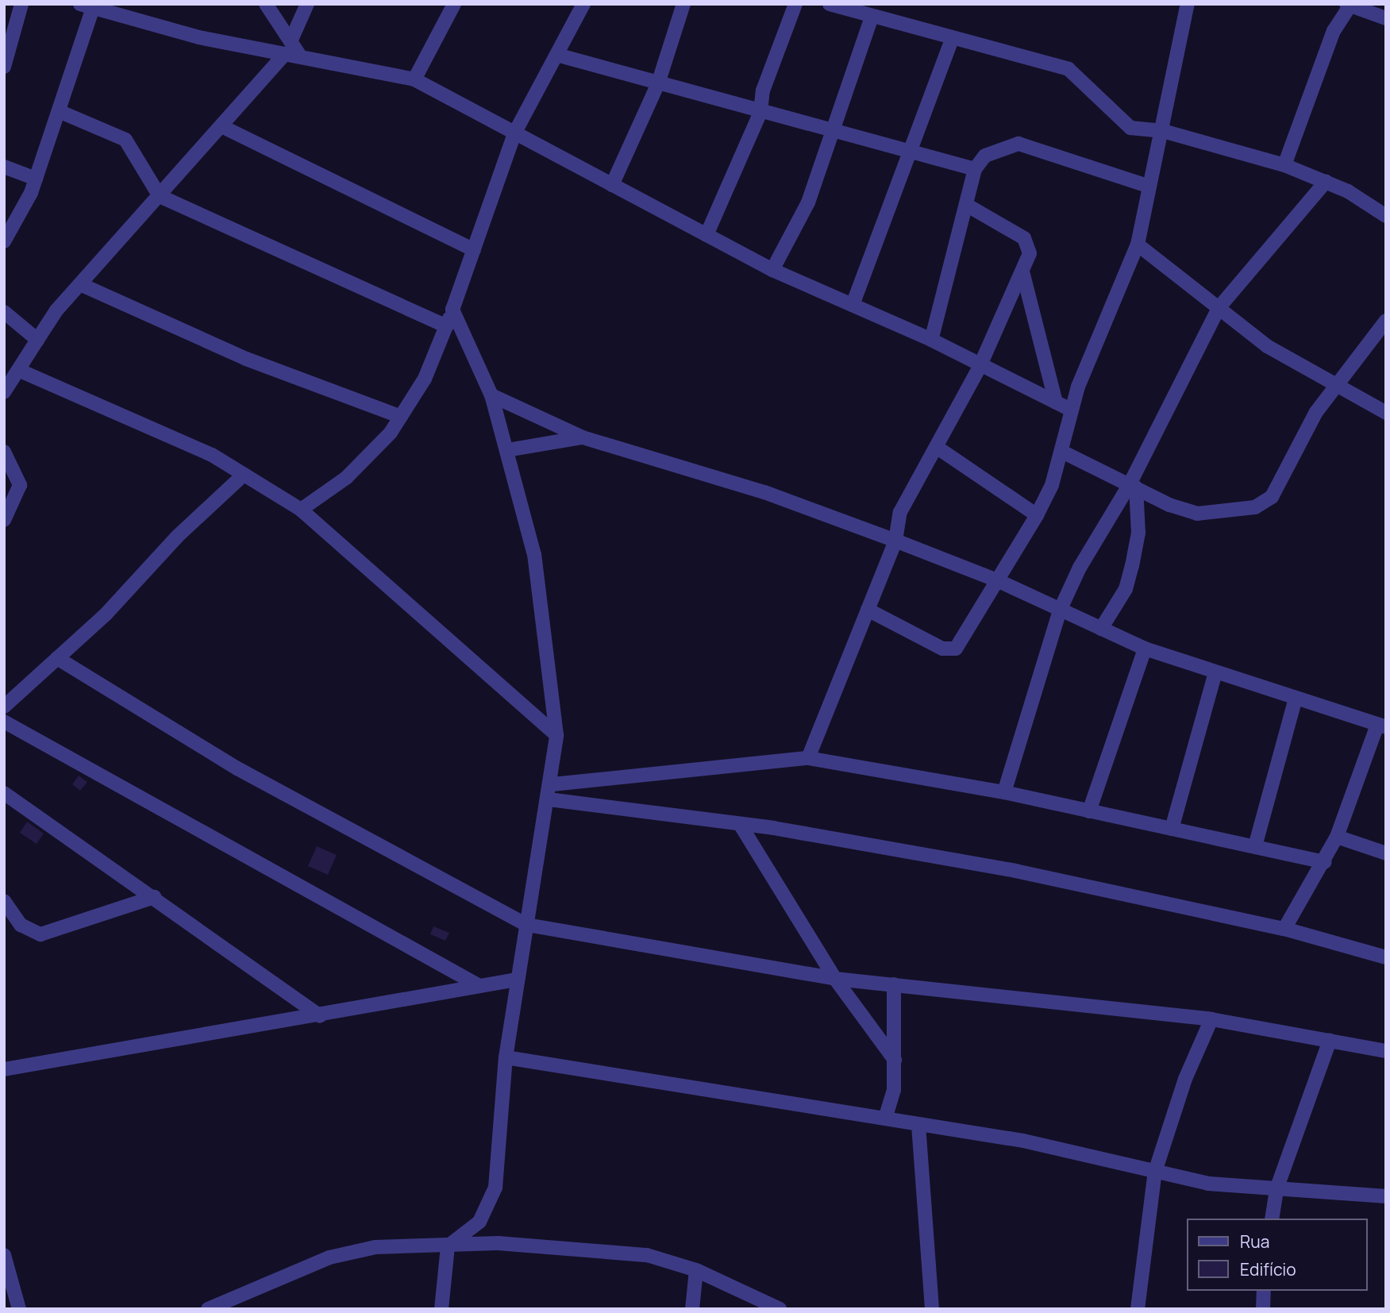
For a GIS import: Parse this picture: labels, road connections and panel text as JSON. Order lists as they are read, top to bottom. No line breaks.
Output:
{"legend":["Rua","Edifício"]}
